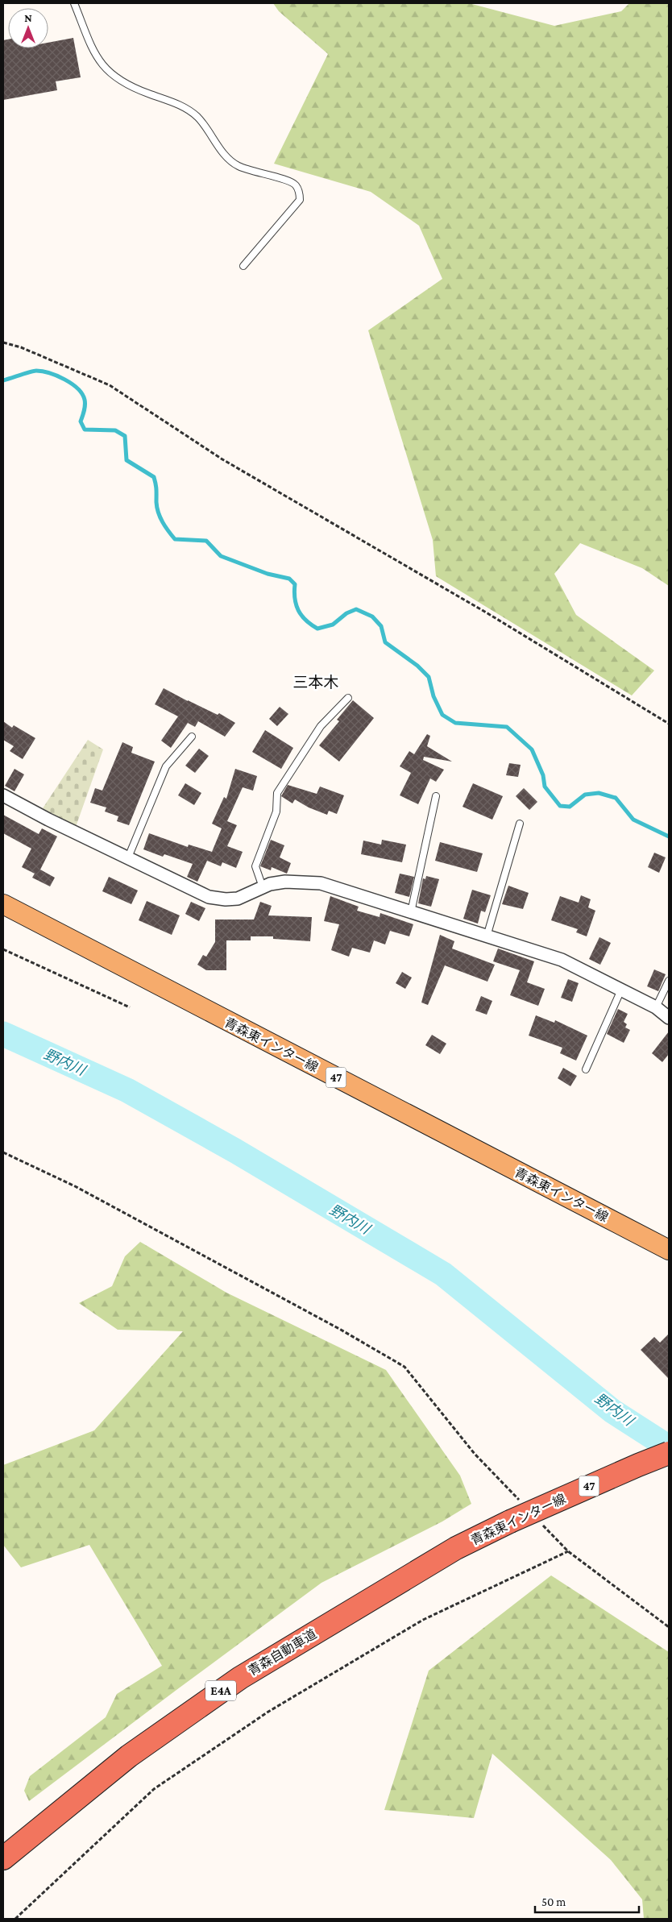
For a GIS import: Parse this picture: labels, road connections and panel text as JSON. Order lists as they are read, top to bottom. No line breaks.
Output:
{"streets":{"highway":["青森東インター線","47","青森自動車道","E4A"]},"crossings":[["青森東インター線","青森自動車道"]],"districts":["三本木"],"water":["野内川"],"scale_bar":"50 m","north":"top"}
